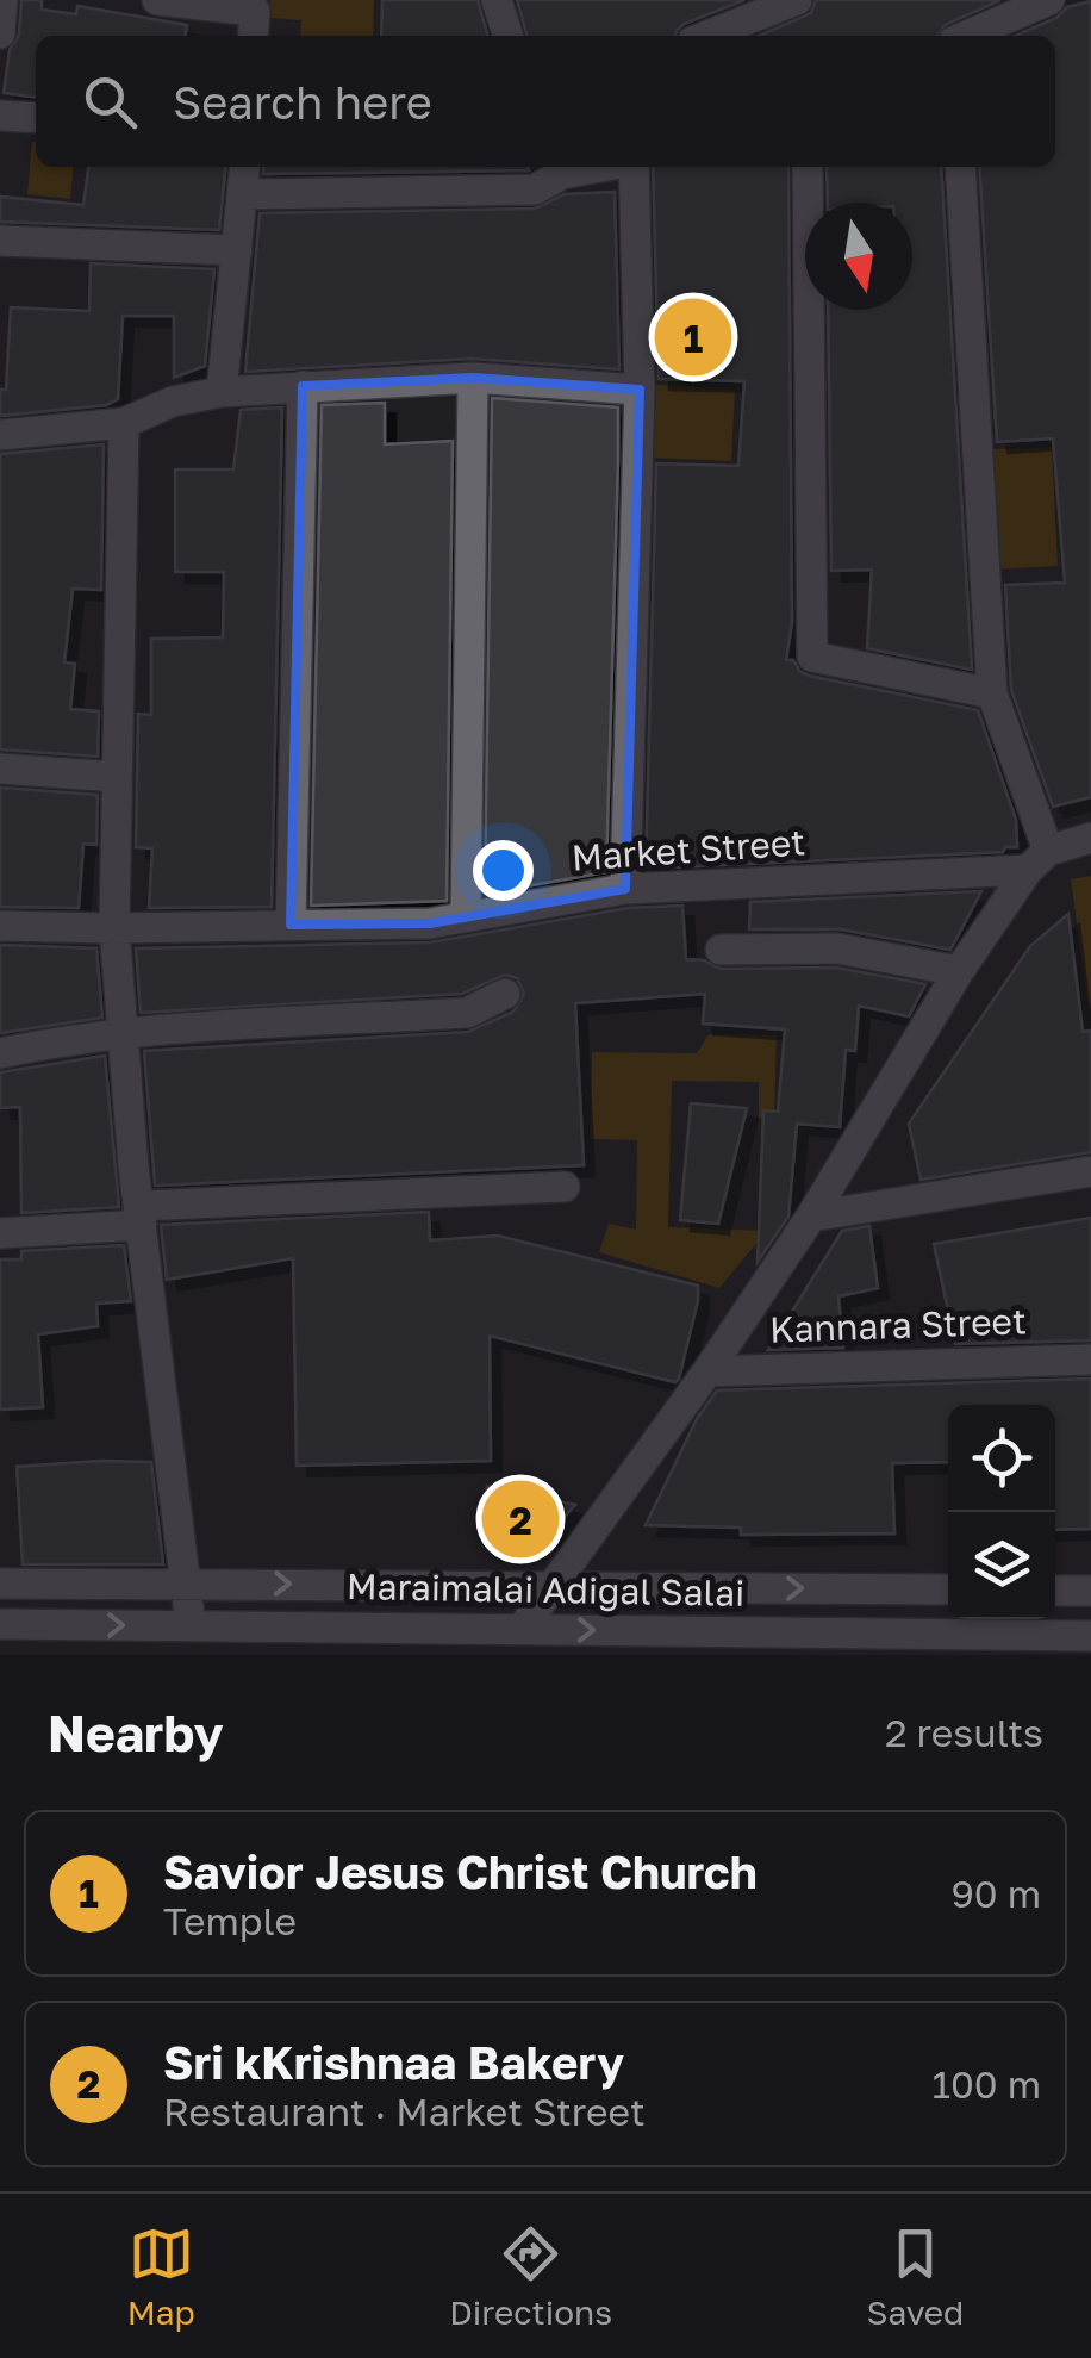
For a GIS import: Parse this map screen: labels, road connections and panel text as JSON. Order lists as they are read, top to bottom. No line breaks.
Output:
{"streets":{"street":["Market Street","Kannara Street","Maraimalai Adigal Salai"]},"north":"bottom","page":{"search":"Search here","pins":["1","2"],"heading":["Nearby","2 results"],"list":[{"mark":"1","name":"Savior Jesus Christ Church","note":"Temple","value":"90 m"},{"mark":"2","name":"Sri kKrishnaa Bakery","note":"Restaurant · Market Street","value":"100 m"}],"nav":["Map","Directions","Saved"]}}
